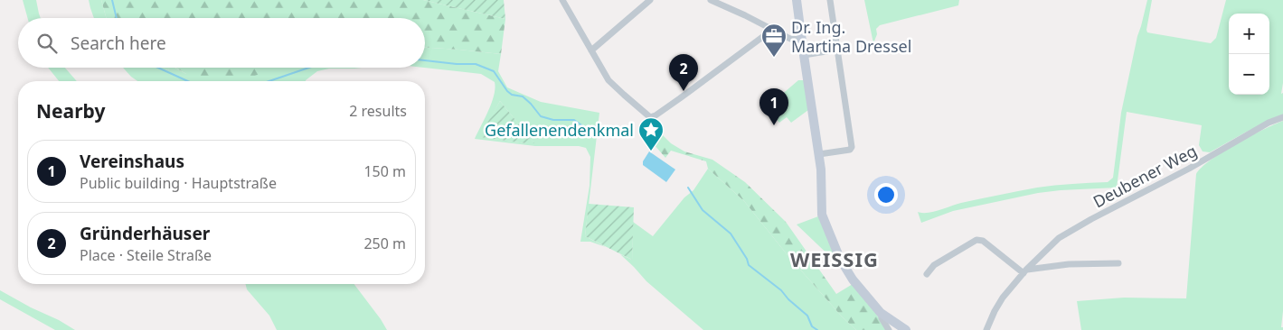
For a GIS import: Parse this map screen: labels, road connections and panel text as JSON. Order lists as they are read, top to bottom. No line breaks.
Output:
{"streets":{"street":["Deubener Weg"]},"districts":["WEISSIG"],"places":{"office":["Dr. Ing. Martina Dressel"],"place":["Gefallenendenkmal"]},"page":{"map_buttons":["+","−"],"search":"Search here","pins":["2","1"],"heading":["Nearby","2 results"],"list":[{"mark":"1","name":"Vereinshaus","note":"Public building · Hauptstraße","value":"150 m"},{"mark":"2","name":"Gründerhäuser","note":"Place · Steile Straße","value":"250 m"}]}}
